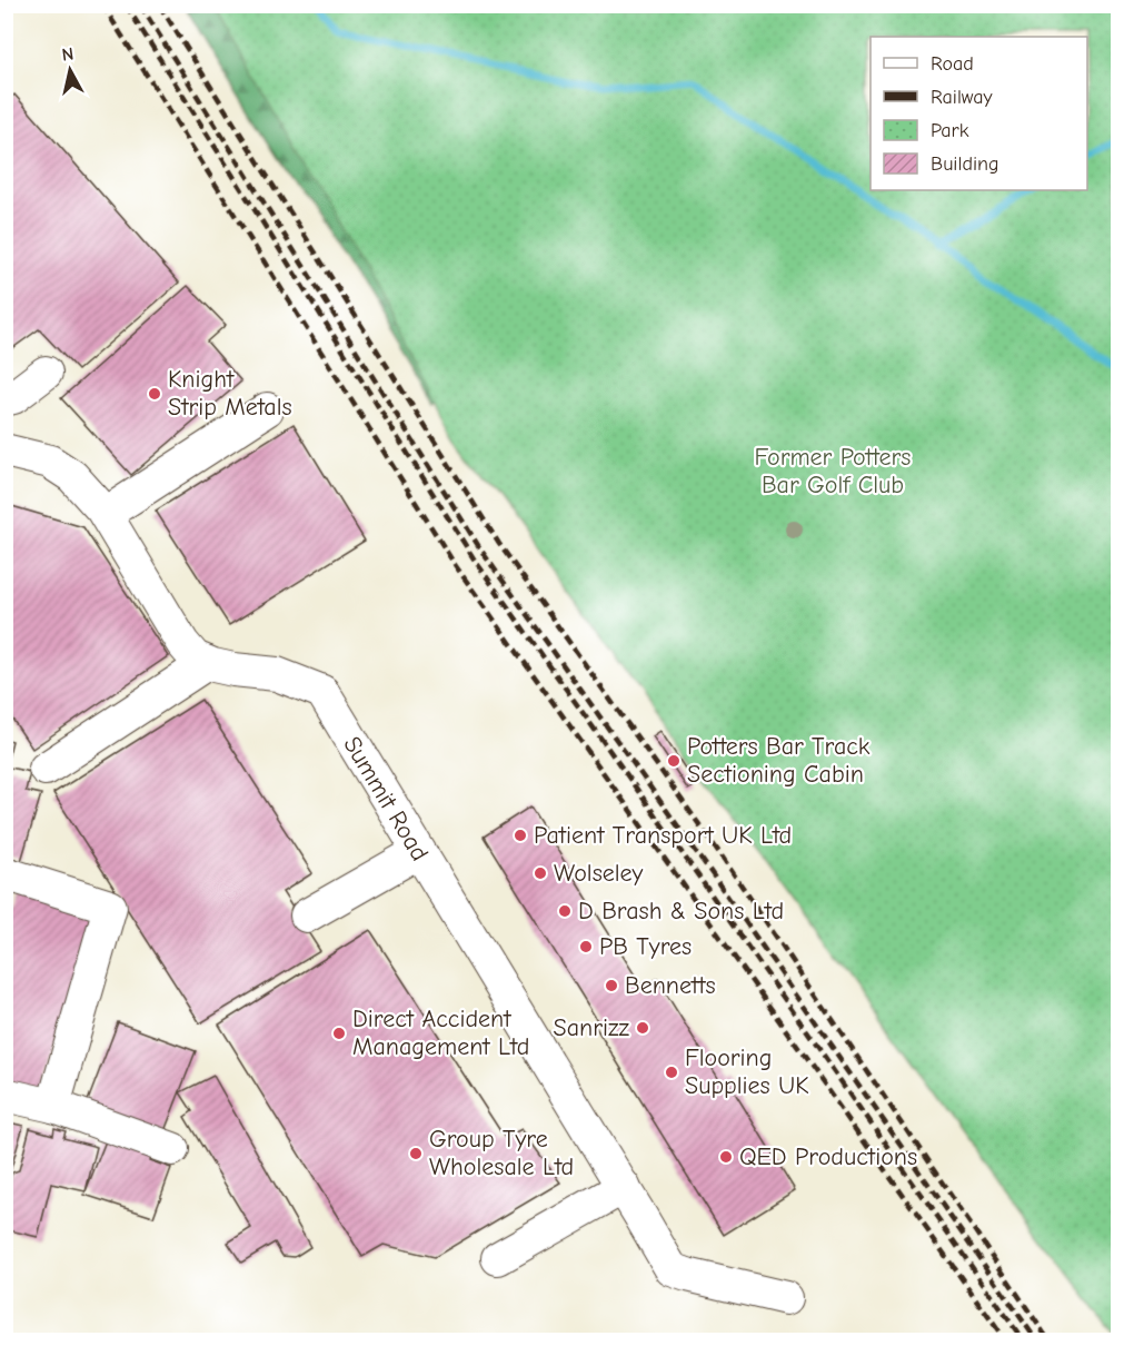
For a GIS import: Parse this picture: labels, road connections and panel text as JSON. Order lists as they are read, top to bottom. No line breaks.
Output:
{"streets":{"street":["Summit Road"]},"parks":["Former Potters Bar Golf Club"],"places":["Knight Strip Metals","Potters Bar Track Sectioning Cabin","Patient Transport UK Ltd","Wolseley","D Brash & Sons Ltd","PB Tyres","Bennetts","Sanrizz","Direct Accident Management Ltd","Flooring Supplies UK","Group Tyre Wholesale Ltd","QED Productions"],"legend":["Road","Railway","Park","Building"],"north":"top"}
